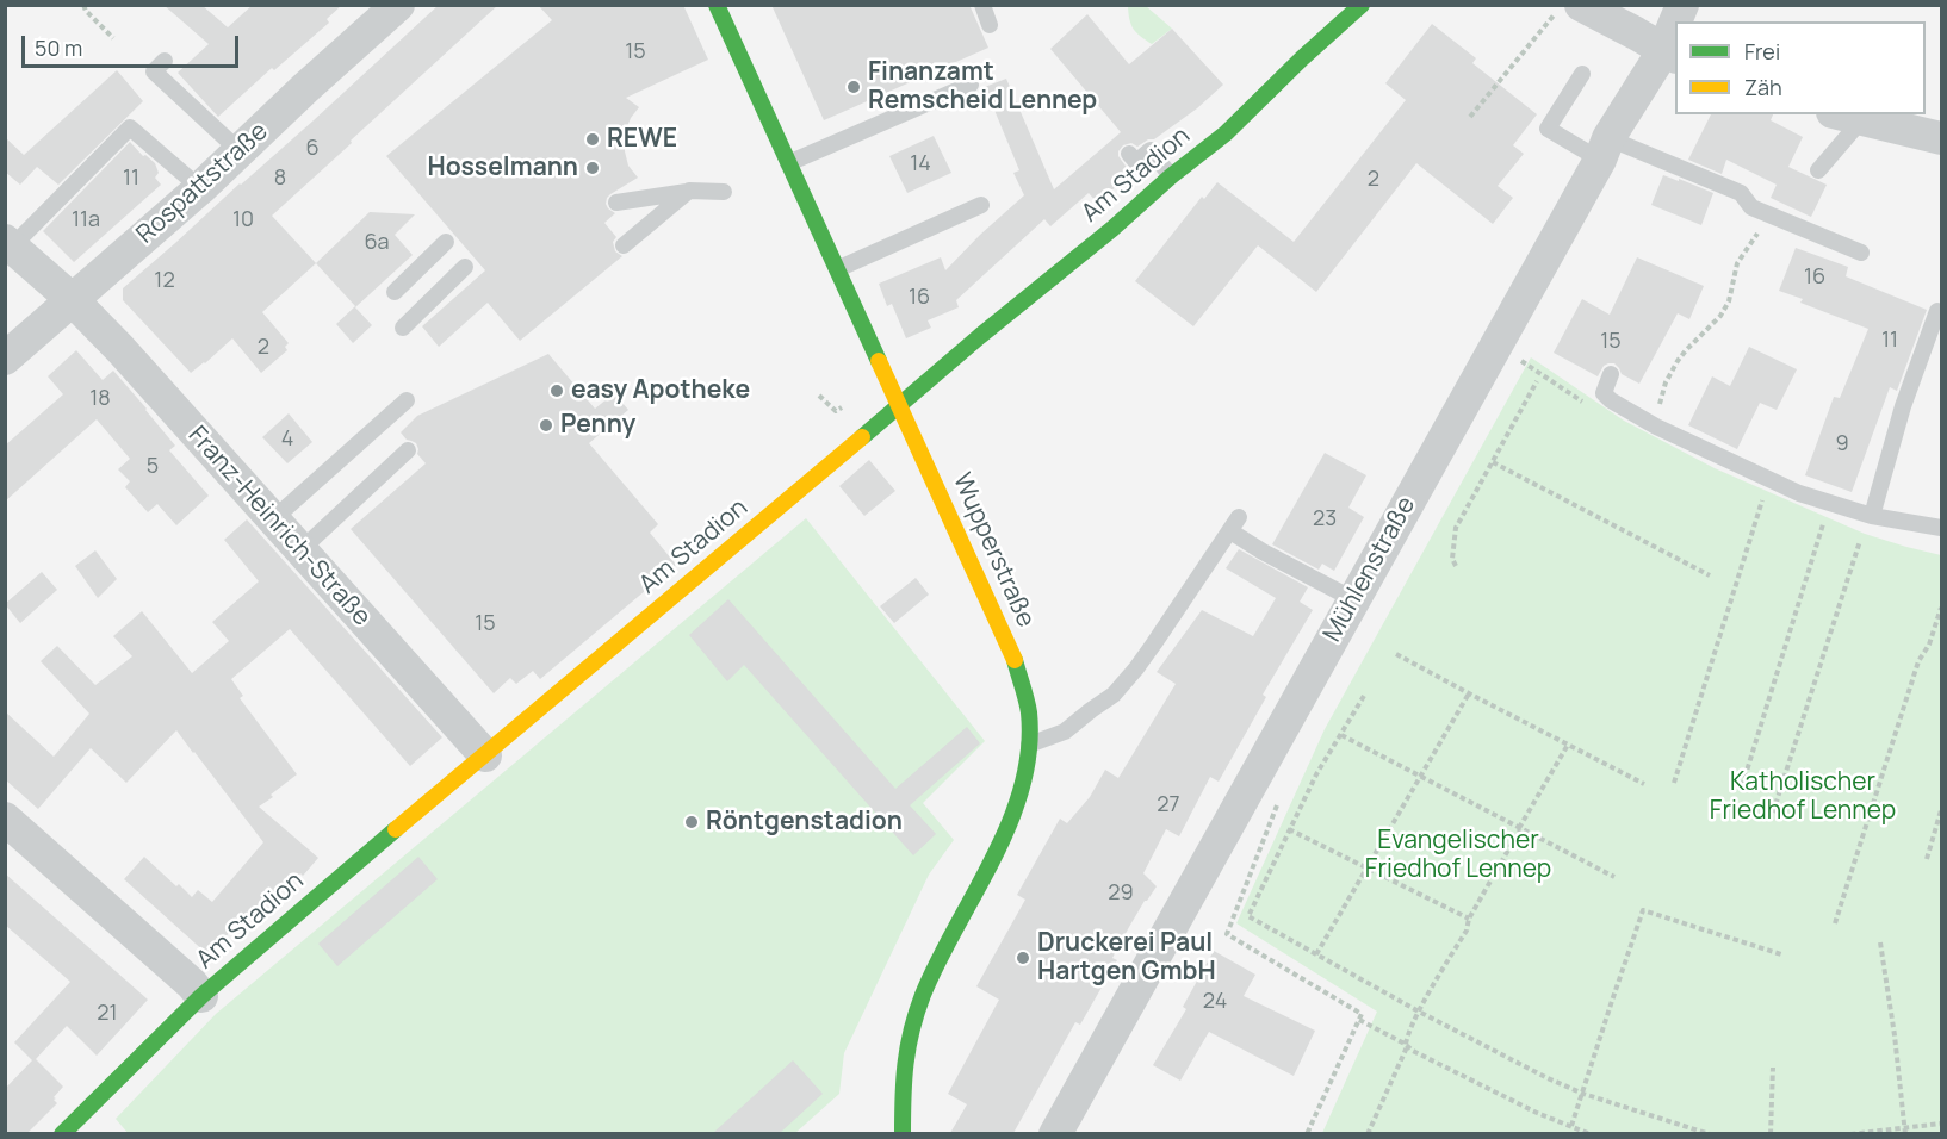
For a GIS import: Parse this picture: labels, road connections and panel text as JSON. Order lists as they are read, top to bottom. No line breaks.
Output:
{"streets":{"street":["Am Stadion","Rospattstraße","Franz-Heinrich-Straße","Wupperstraße","Mühlenstraße"]},"crossings":[["Am Stadion","Franz-Heinrich-Straße"],["Am Stadion","Wupperstraße"],["Rospattstraße","Franz-Heinrich-Straße"]],"parks":["Katholischer Friedhof Lennep","Evangelischer Friedhof Lennep"],"places":["Finanzamt Remscheid Lennep","REWE","Hosselmann","easy Apotheke","Penny","Röntgenstadion","Druckerei Paul Hartgen GmbH"],"house_numbers":["15","6","14","11","8","2","11a","10","6a","16","12","16","11","15","2","18","4","9","5","23","15","27","29","24","21"],"legend":["Frei","Zäh"],"scale_bar":"50 m"}
